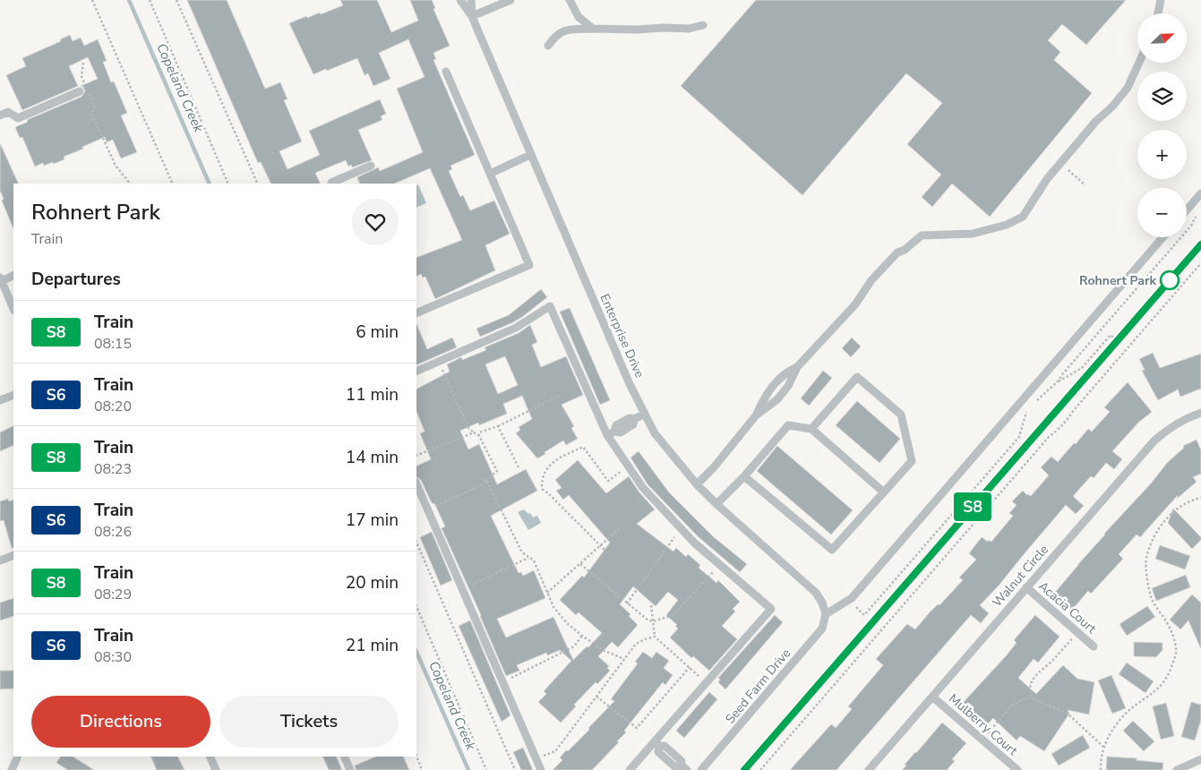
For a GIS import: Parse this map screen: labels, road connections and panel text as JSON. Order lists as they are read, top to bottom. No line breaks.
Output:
{"streets":{"street":["Enterprise Drive","Walnut Circle","Acacia Court","Seed Farm Drive","Mulberry Court"]},"crossings":[["Enterprise Drive","Seed Farm Drive"],["Walnut Circle","Acacia Court"],["Walnut Circle","Mulberry Court"]],"water":["Copeland Creek"],"places":["Rohnert Park"],"north":"top right","page":{"on_map":"S8","map_buttons":["+","−"],"heading":[["Rohnert Park","Train"],"Departures"],"list":[{"mark":"S8","name":"Train","note":"08:15","value":"6 min"},{"mark":"S6","name":"Train","note":"08:20","value":"11 min"},{"mark":"S8","name":"Train","note":"08:23","value":"14 min"},{"mark":"S6","name":"Train","note":"08:26","value":"17 min"},{"mark":"S8","name":"Train","note":"08:29","value":"20 min"},{"mark":"S6","name":"Train","note":"08:30","value":"21 min"}],"buttons":["Directions","Tickets"]}}
